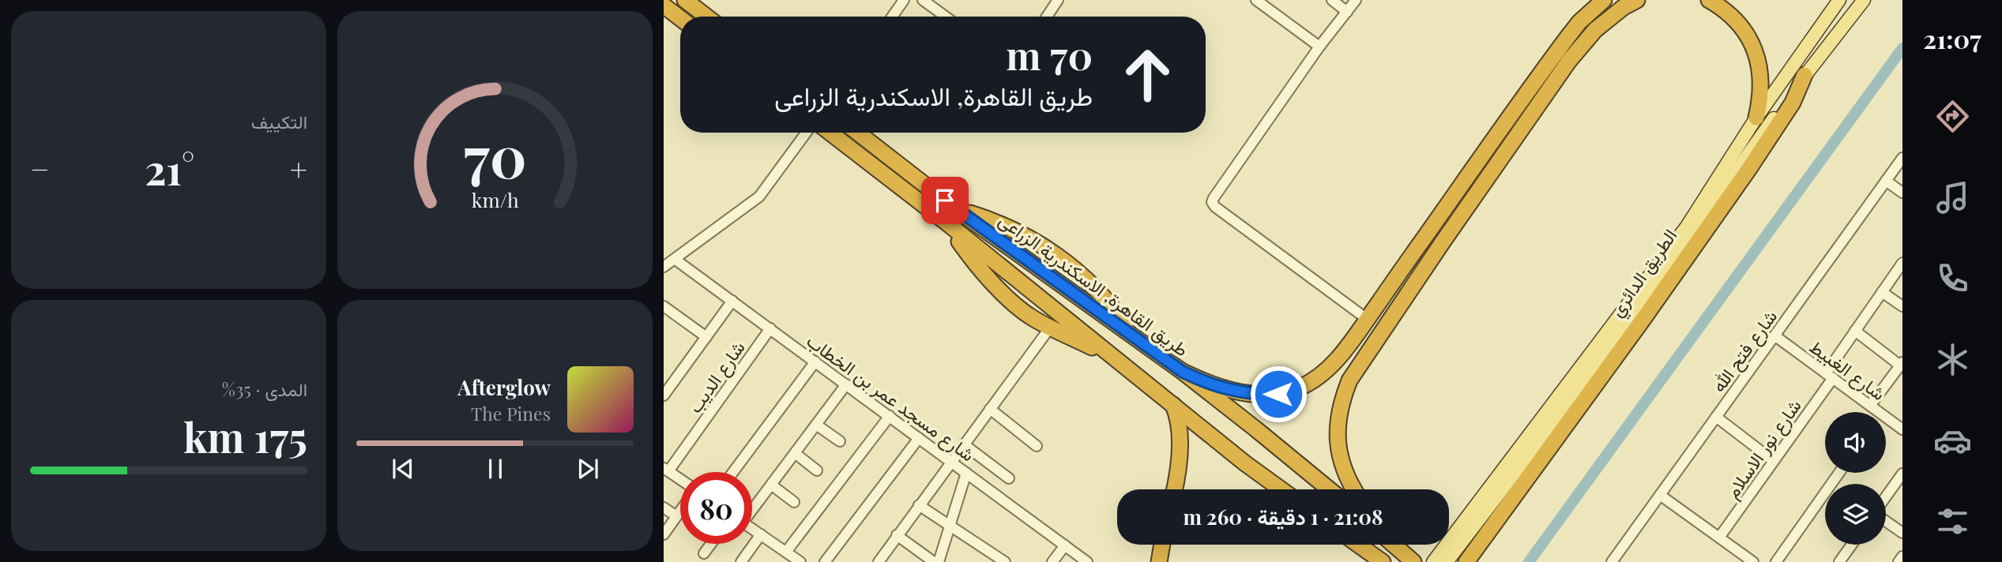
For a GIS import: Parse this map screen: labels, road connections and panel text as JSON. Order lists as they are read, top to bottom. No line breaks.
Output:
{"streets":{"highway":["طريق القاهرة, الاسكندرية الزراعى"],"main road":["الطريق الدائري"],"street":["شارع فتح الله","شارع الغبيط","شارع الديب","شارع مسجد عمر بن الخطاب","شارع نور الاسلام"]},"crossings":[["شارع فتح الله","شارع الغبيط"],["شارع الغبيط","شارع نور الاسلام"],["شارع الديب","شارع مسجد عمر بن الخطاب"]],"page":{"tabs":"21:07","tile":["التكييف",["المدى · 35%","175 km"]],"turn":["70 m","طريق القاهرة, الاسكندرية الزراعى"],"heat":["−","21°","+"],"song":["Afterglow","The Pines"],"limit":"80","trip":"21:08 · 1 دقيقة · 260 m","gauge":["70","km/h"]}}
